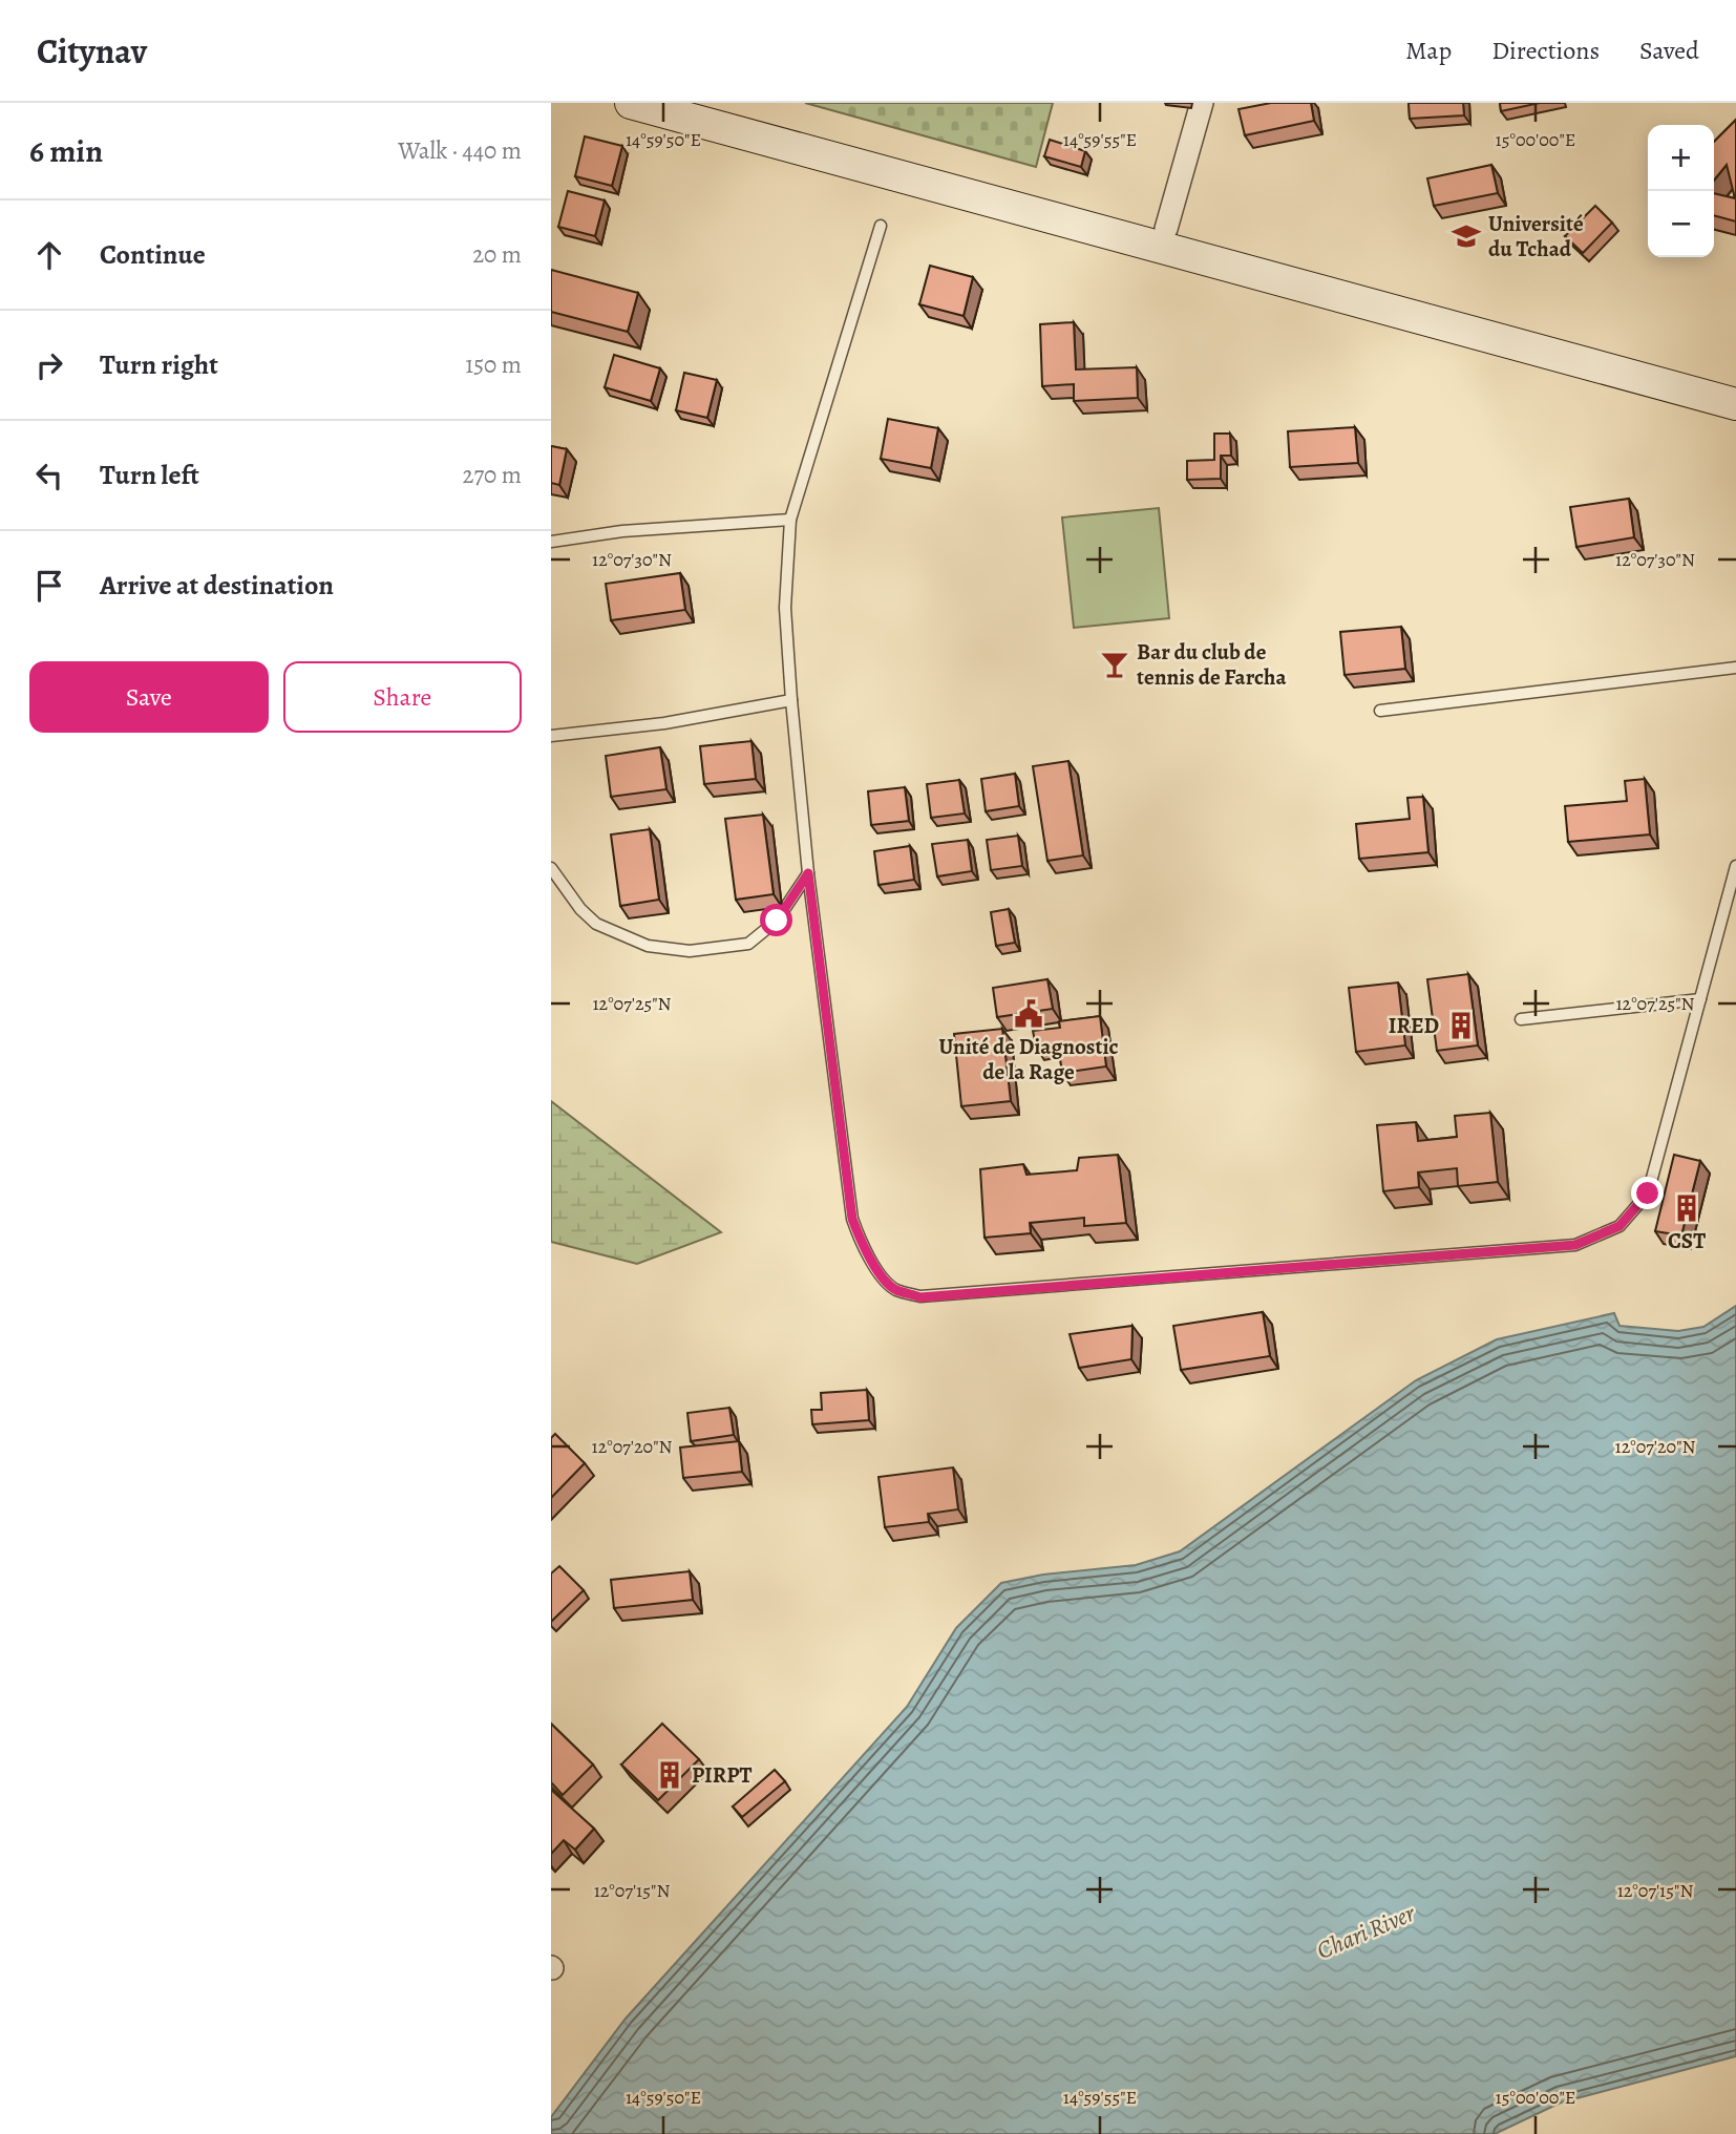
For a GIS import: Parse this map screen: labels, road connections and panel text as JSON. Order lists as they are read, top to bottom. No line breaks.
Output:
{"water":["Chari River"],"places":{"school or university":["Université du Tchad"],"bar":["Bar du club de tennis de Farcha"],"public building":["Unité de Diagnostic de la Rage"],"building":["IRED","CST","PIRPT"]},"page":{"header":"Citynav","nav":["Map","Directions","Saved"],"heading":["6 min","Walk · 440 m"],"map_buttons":["+","−"],"list":[["Continue","20 m"],["Turn right","150 m"],["Turn left","270 m"],"Arrive at destination"],"buttons":["Save","Share"]},"coordinates":["14°59'50\"E","14°59'55\"E","15°00'00\"E","12°07'30\"N","12°07'25\"N","12°07'20\"N","12°07'15\"N"]}
